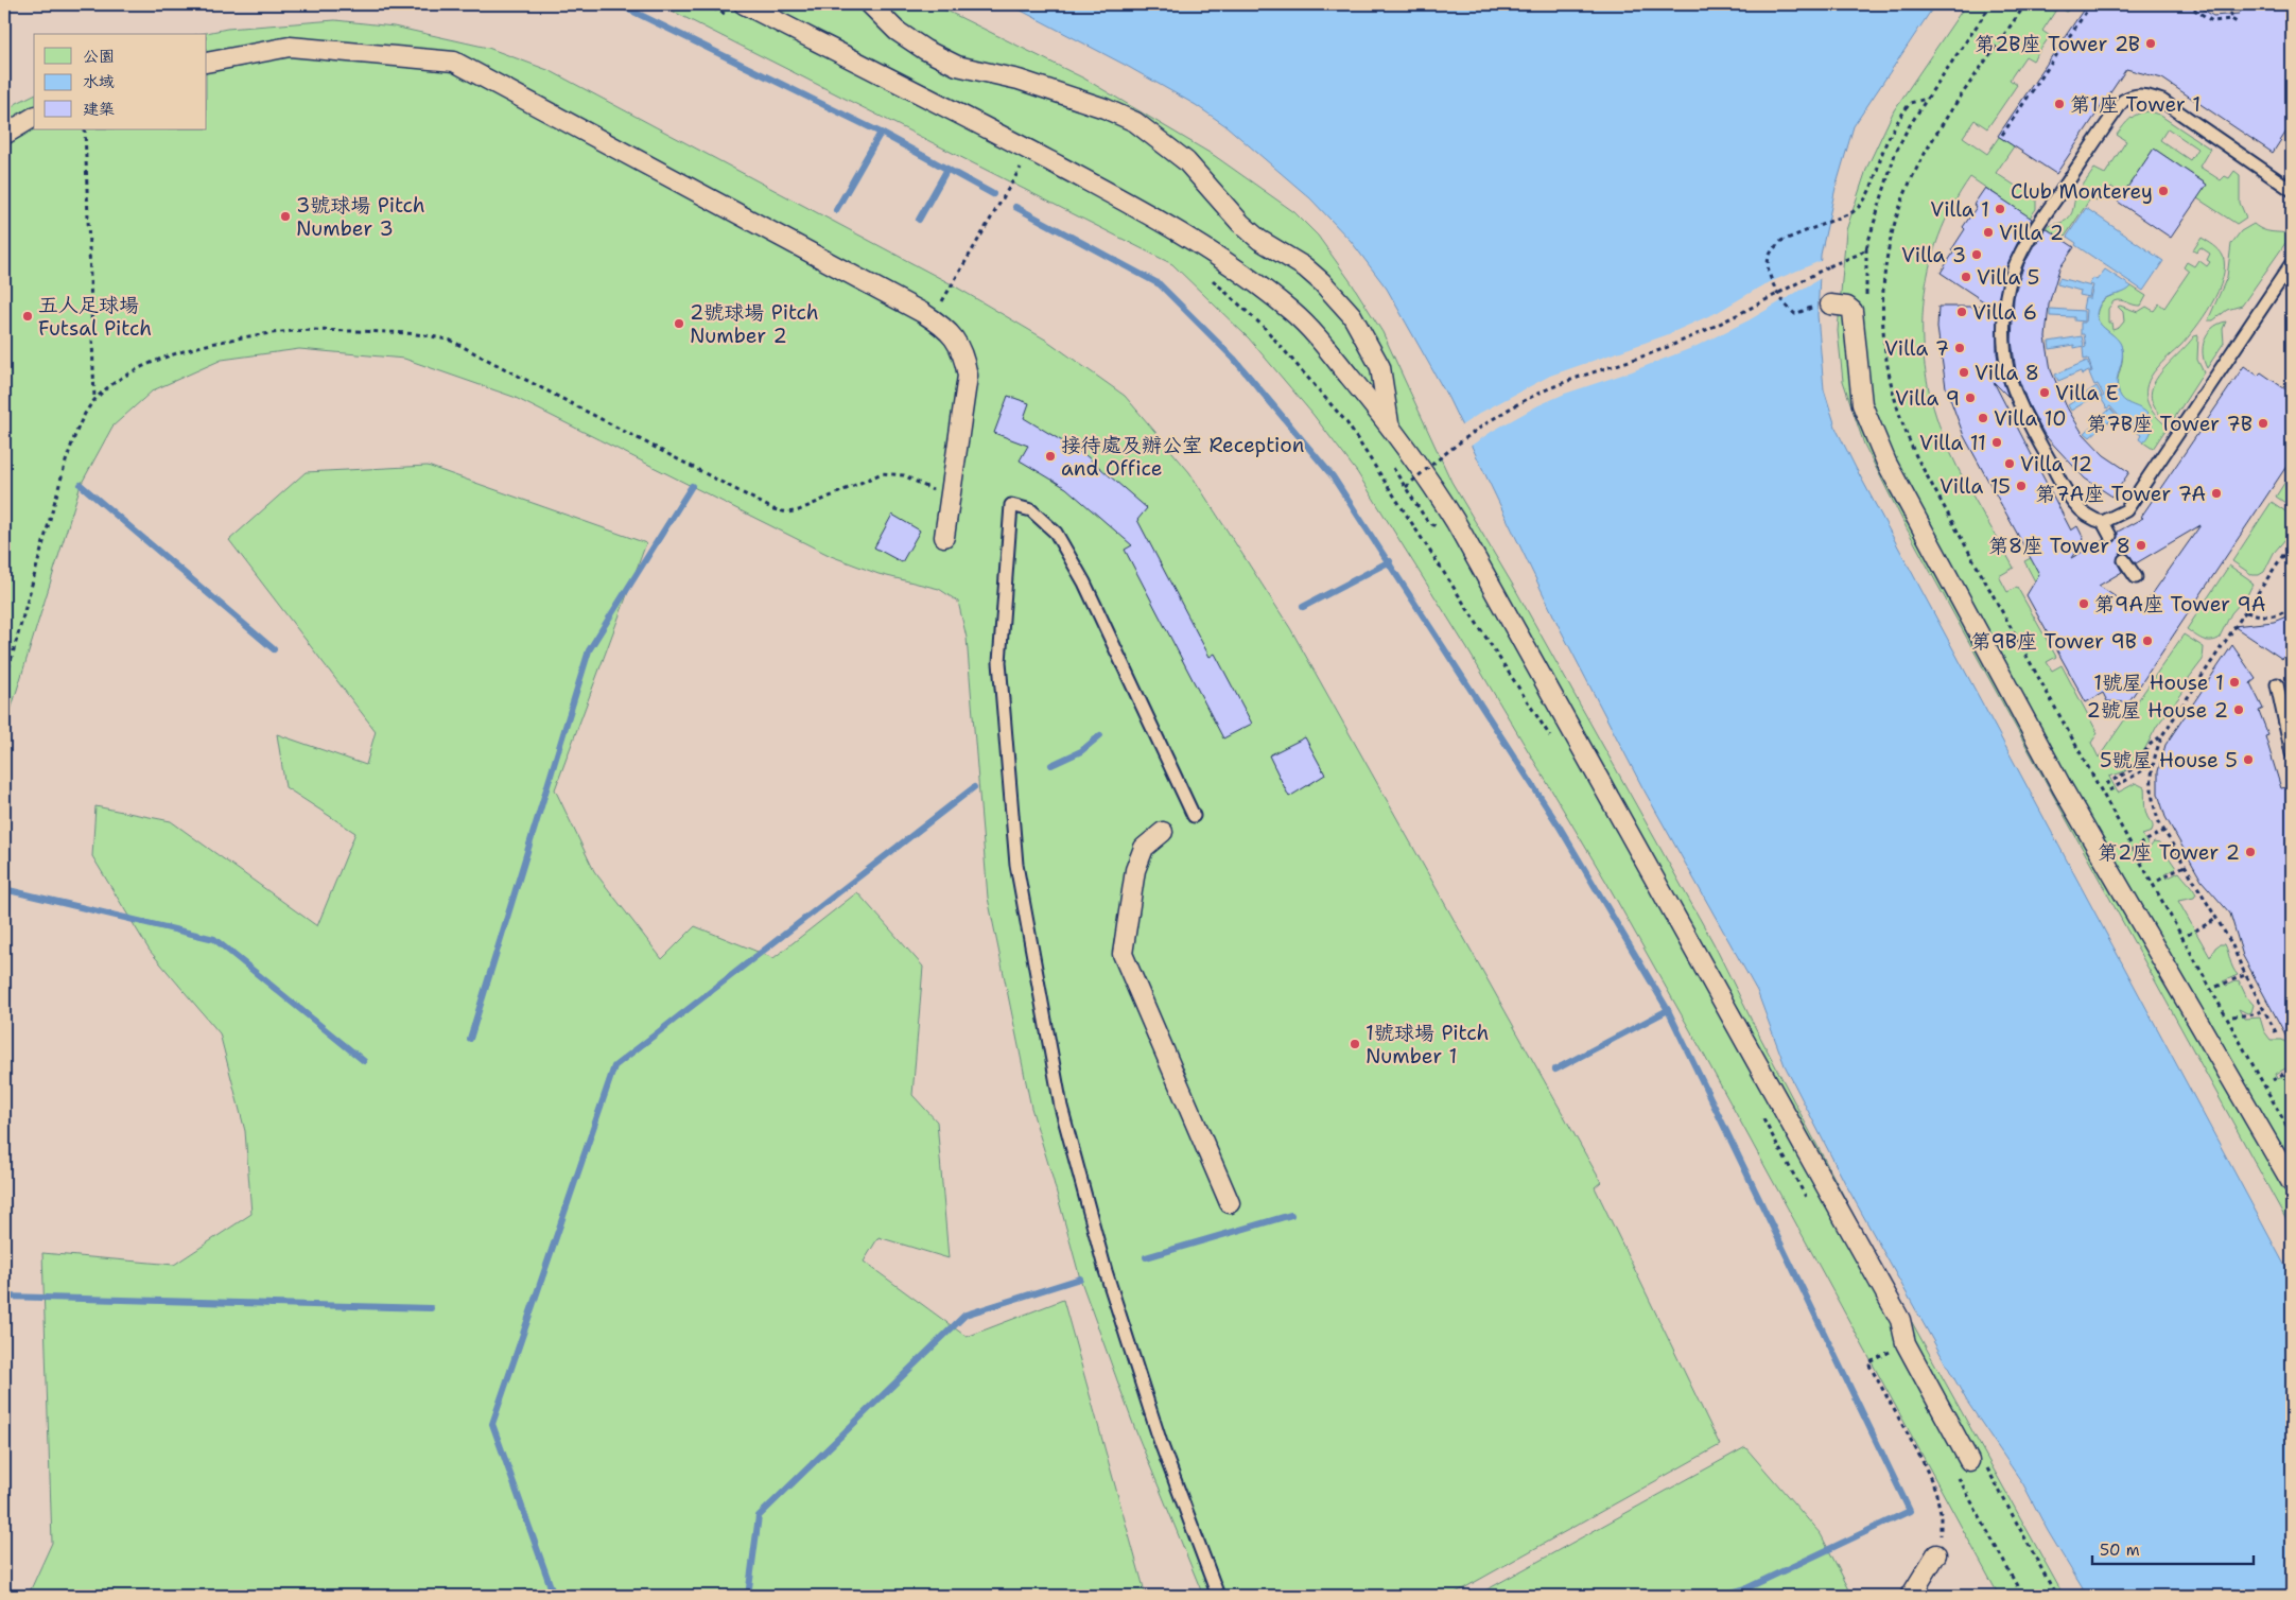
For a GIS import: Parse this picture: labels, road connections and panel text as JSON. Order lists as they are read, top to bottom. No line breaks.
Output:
{"places":["第2B座 Tower 2B","第1座 Tower 1","Club Monterey","Villa 1","3號球場 Pitch Number 3","Villa 2","Villa 3","Villa 5","Villa 6","五人足球場 Futsal Pitch","2號球場 Pitch Number 2","Villa 7","Villa 8","Villa E","Villa 9","Villa 10","第7B座 Tower 7B","Villa 11","接待處及辦公室 Reception and Office","Villa 12","Villa 15","第7A座 Tower 7A","第8座 Tower 8","第9A座 Tower 9A","第9B座 Tower 9B","1號屋 House 1","2號屋 House 2","5號屋 House 5","第2座 Tower 2","1號球場 Pitch Number 1"],"legend":["公園","水域","建築"],"scale_bar":"50 m"}
